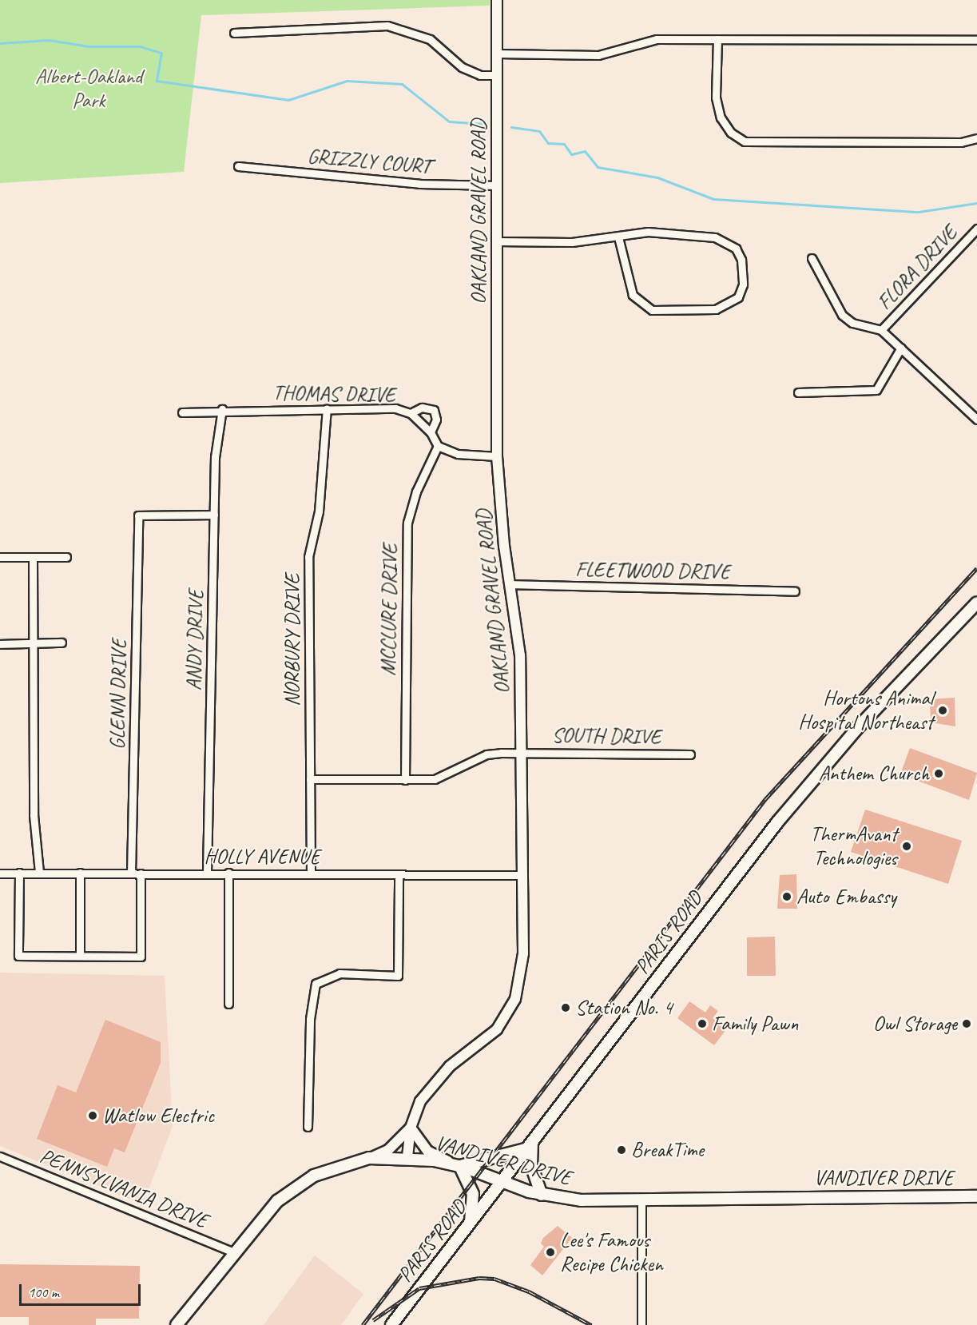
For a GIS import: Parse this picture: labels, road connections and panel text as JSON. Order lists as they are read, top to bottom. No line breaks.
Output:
{"streets":{"main road":["PARIS ROAD","VANDIVER DRIVE"],"street":["GRIZZLY COURT","OAKLAND GRAVEL ROAD","FLORA DRIVE","THOMAS DRIVE","FLEETWOOD DRIVE","MCCLURE DRIVE","ANDY DRIVE","NORBURY DRIVE","GLENN DRIVE","SOUTH DRIVE","HOLLY AVENUE","PENNSYLVANIA DRIVE"]},"crossings":[["GRIZZLY COURT","OAKLAND GRAVEL ROAD"],["OAKLAND GRAVEL ROAD","FLEETWOOD DRIVE"],["OAKLAND GRAVEL ROAD","SOUTH DRIVE"],["OAKLAND GRAVEL ROAD","HOLLY AVENUE"],["OAKLAND GRAVEL ROAD","VANDIVER DRIVE"],["THOMAS DRIVE","MCCLURE DRIVE"],["THOMAS DRIVE","ANDY DRIVE"],["THOMAS DRIVE","NORBURY DRIVE"],["MCCLURE DRIVE","SOUTH DRIVE"],["ANDY DRIVE","GLENN DRIVE"],["ANDY DRIVE","HOLLY AVENUE"],["NORBURY DRIVE","SOUTH DRIVE"],["NORBURY DRIVE","HOLLY AVENUE"],["GLENN DRIVE","HOLLY AVENUE"],["PARIS ROAD","VANDIVER DRIVE"],["VANDIVER DRIVE","PENNSYLVANIA DRIVE"]],"parks":["Albert-Oakland Park"],"places":["Hortons Animal Hospital Northeast","Anthem Church","ThermAvant Technologies","Auto Embassy","Station No. 4","Family Pawn","Owl Storage","Watlow Electric","BreakTime","Lee's Famous Recipe Chicken"],"scale_bar":"100 m"}
